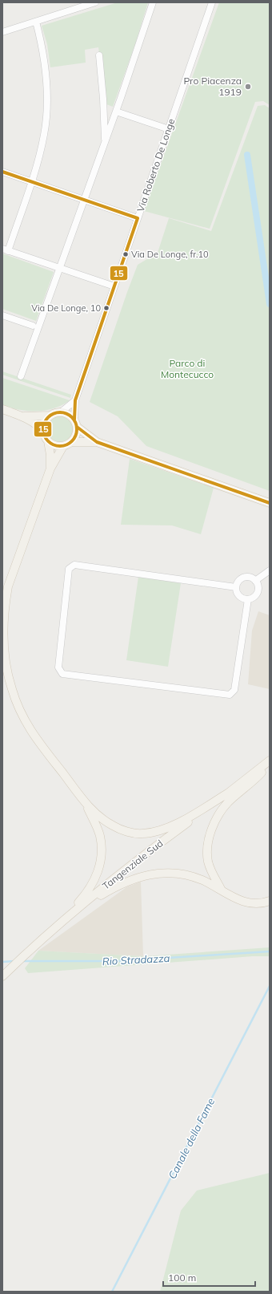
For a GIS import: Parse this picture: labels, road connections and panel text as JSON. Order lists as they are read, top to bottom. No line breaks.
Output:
{"streets":{"main road":["Tangenziale Sud"],"street":["Via Roberto De Longe"]},"water":["Rio Stradazza","Canale della Fame"],"parks":["Parco di Montecucco"],"places":["Pro Piacenza 1919","Via De Longe, fr.10","Via De Longe, 10"],"lines":["transit line 15"],"scale_bar":"100 m"}
